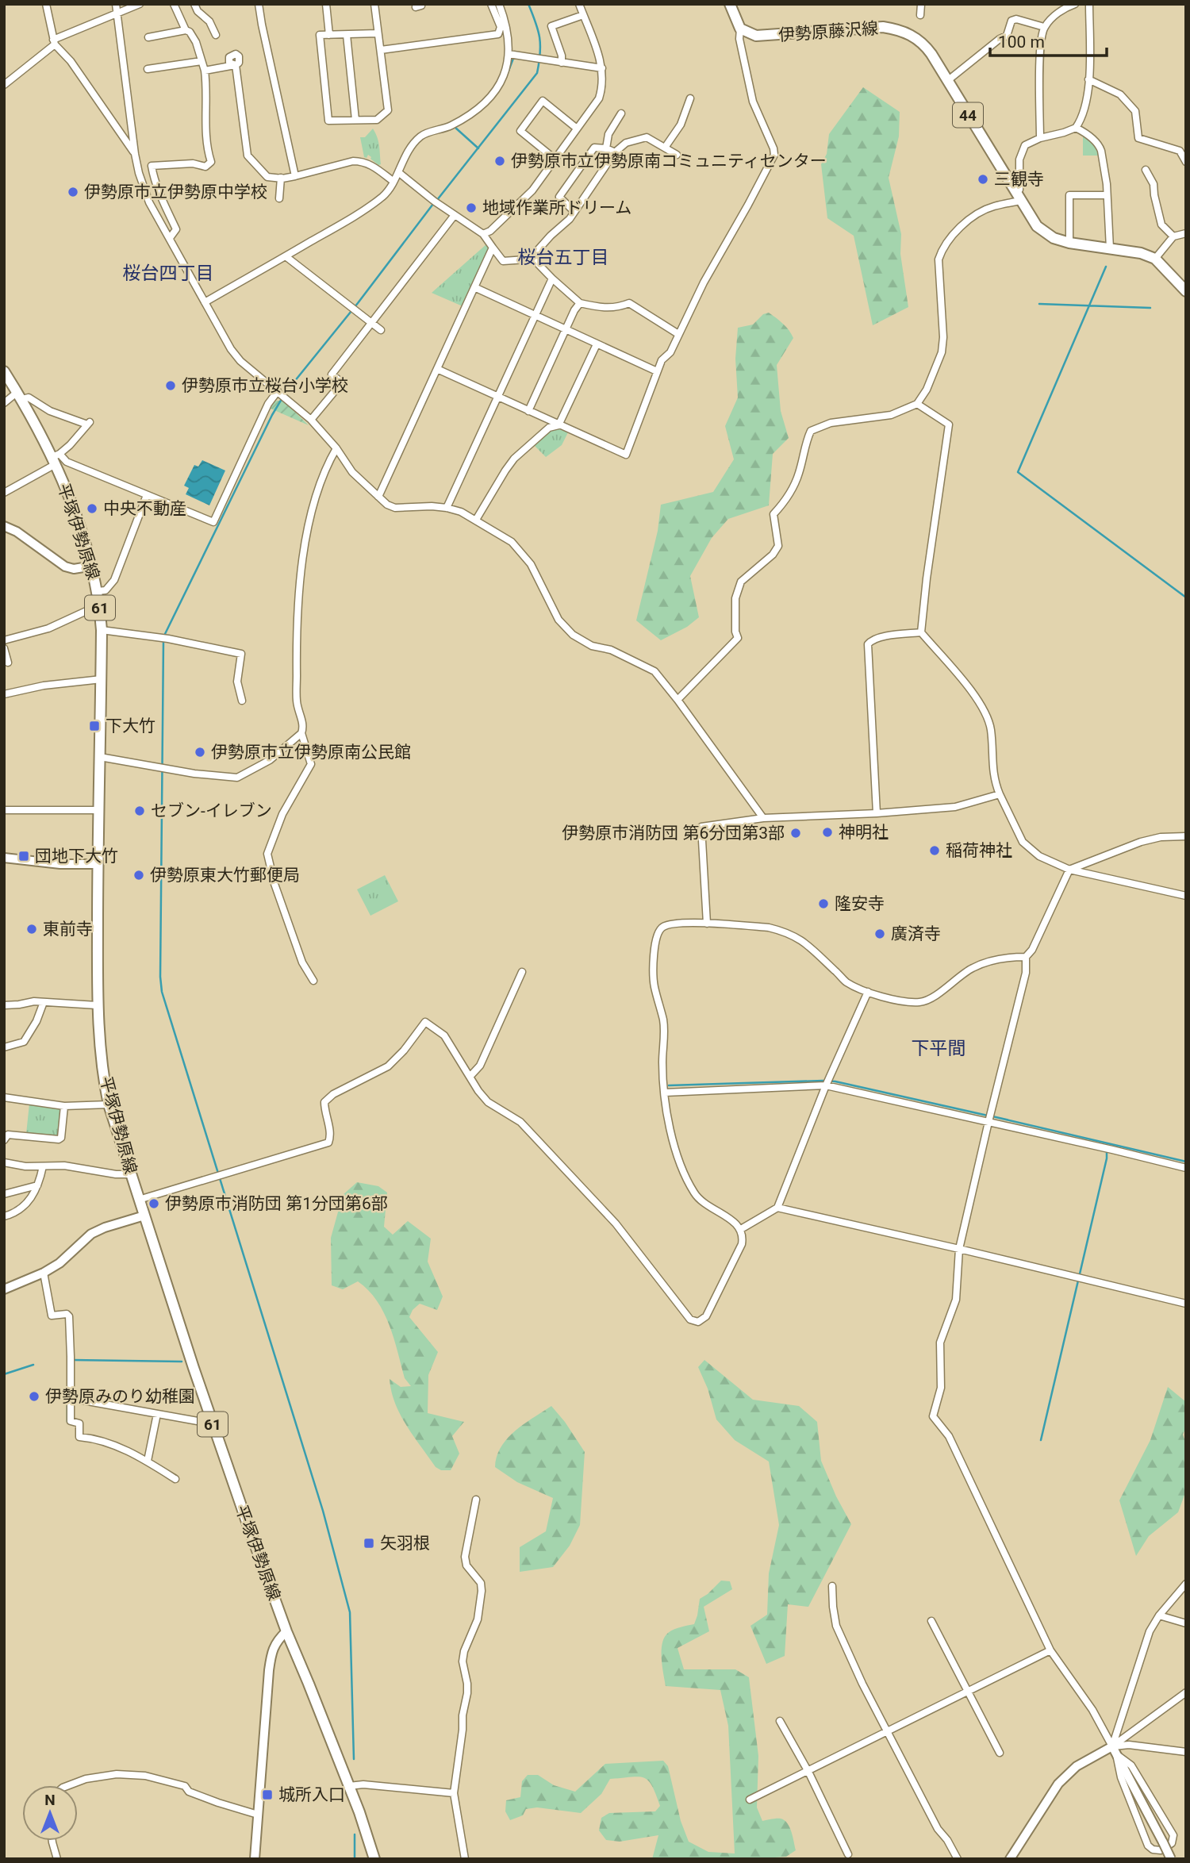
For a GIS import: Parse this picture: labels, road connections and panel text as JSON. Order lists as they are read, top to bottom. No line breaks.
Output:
{"streets":{"main road":["伊勢原藤沢線","44","平塚伊勢原線","61"]},"districts":["桜台五丁目","桜台四丁目","下平間"],"places":{"other":["伊勢原市立伊勢原南コミュニティセンター","三観寺","伊勢原市立伊勢原中学校","地域作業所ドリーム","伊勢原市立桜台小学校","中央不動産","伊勢原市立伊勢原南公民館","セブン-イレブン","神明社","伊勢原市消防団 第6分団第3部","稲荷神社","伊勢原東大竹郵便局","隆安寺","東前寺","廣済寺","伊勢原市消防団 第1分団第6部","伊勢原みのり幼稚園"],"transit":["下大竹","団地下大竹","矢羽根","城所入口"]},"scale_bar":"100 m","north":"top"}
